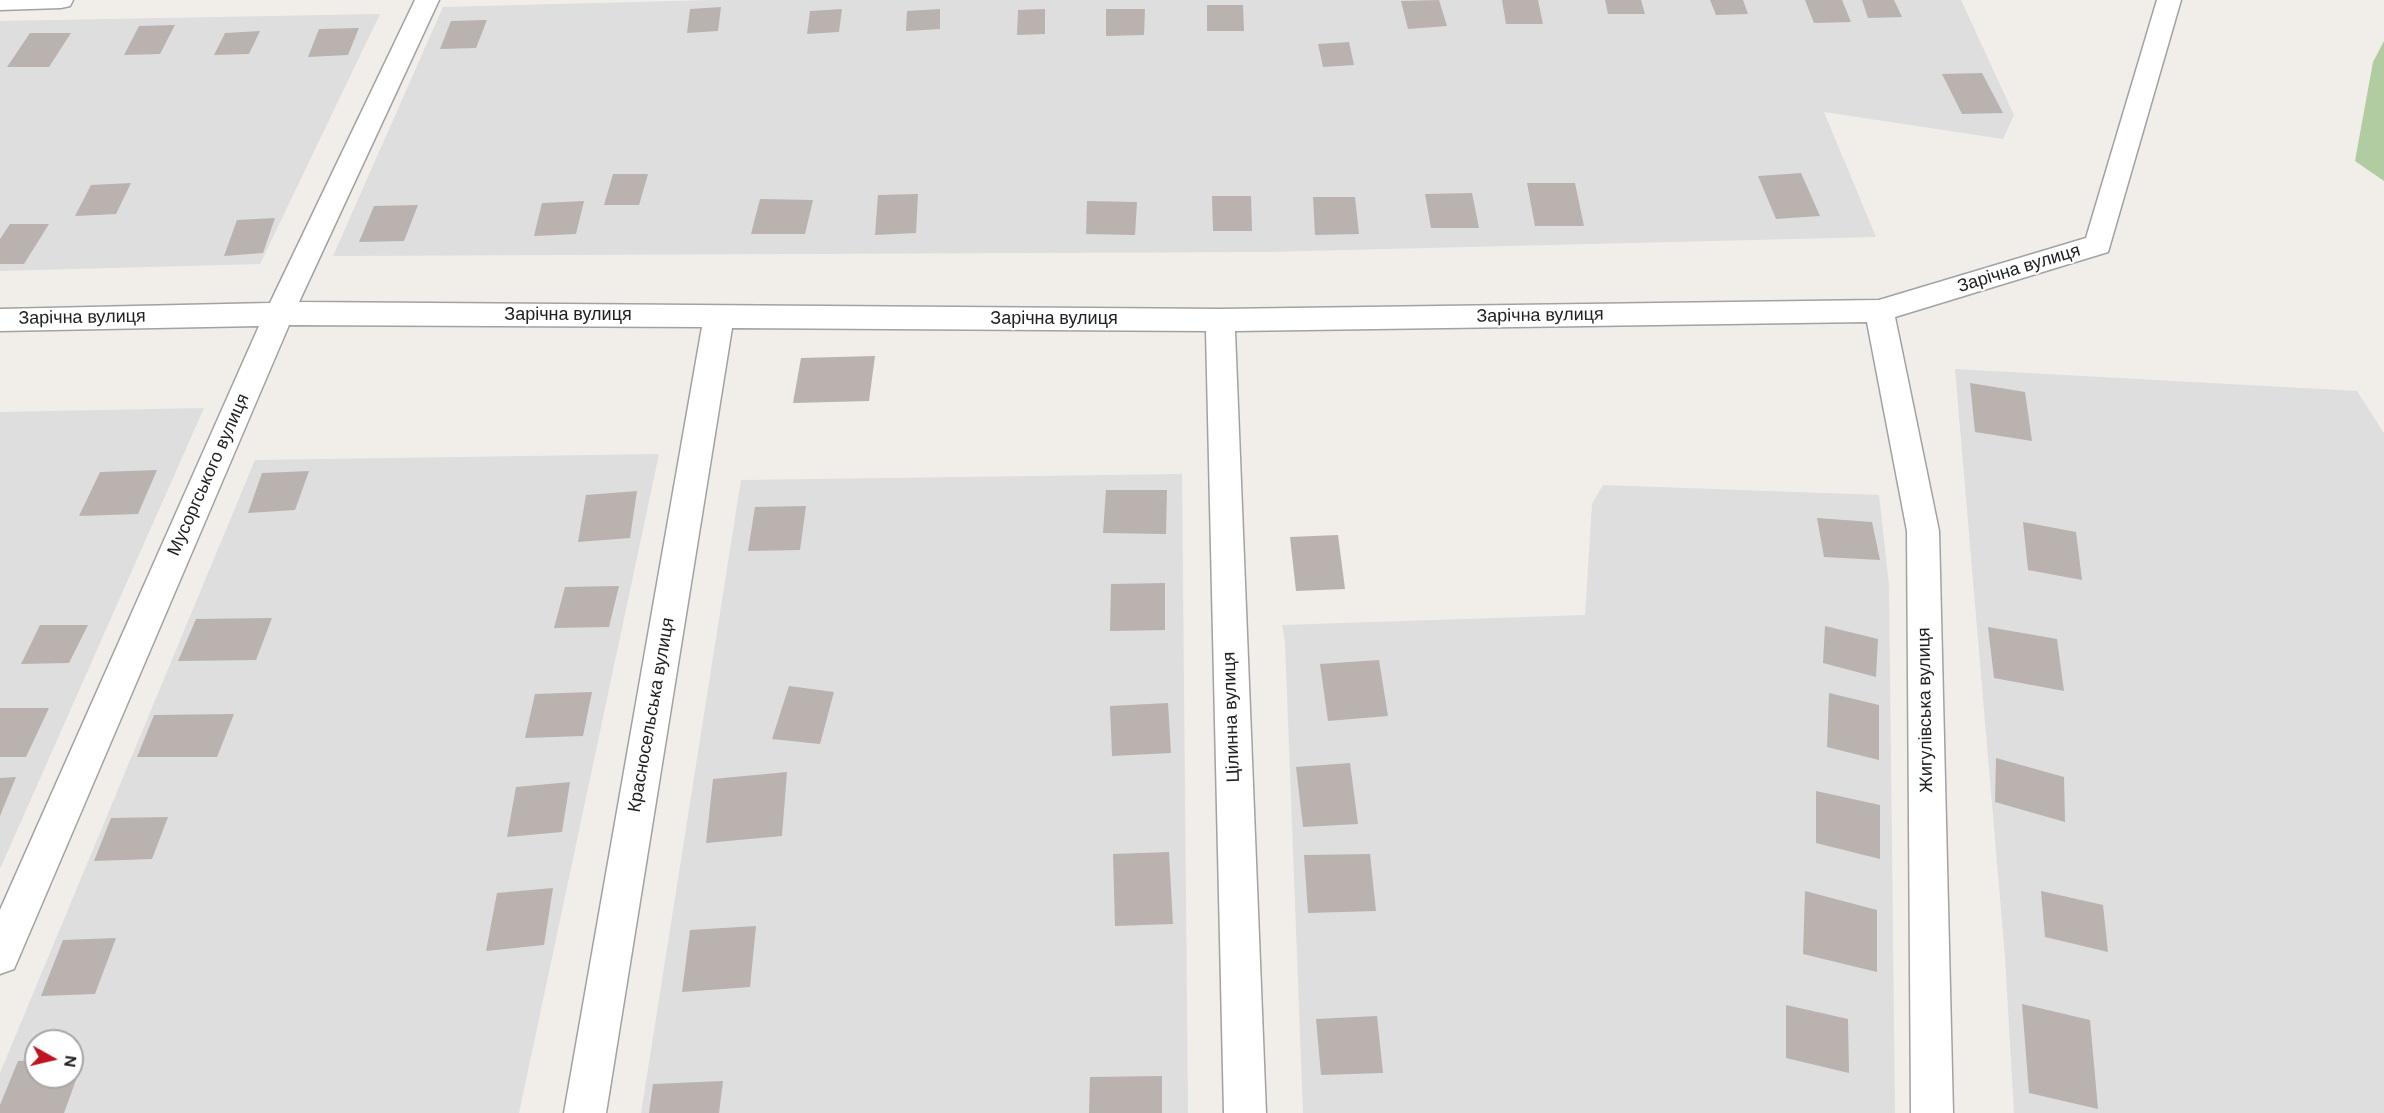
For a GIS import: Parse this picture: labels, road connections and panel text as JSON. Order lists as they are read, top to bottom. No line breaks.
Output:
{"streets":{"street":["Зарічна вулиця","Мусоргського вулиця","Жигулівська вулиця","Красносельська вулиця","Цілинна вулиця"]},"crossings":[["Зарічна вулиця","Мусоргського вулиця"],["Зарічна вулиця","Жигулівська вулиця"],["Зарічна вулиця","Красносельська вулиця"],["Зарічна вулиця","Цілинна вулиця"]],"north":"right"}
